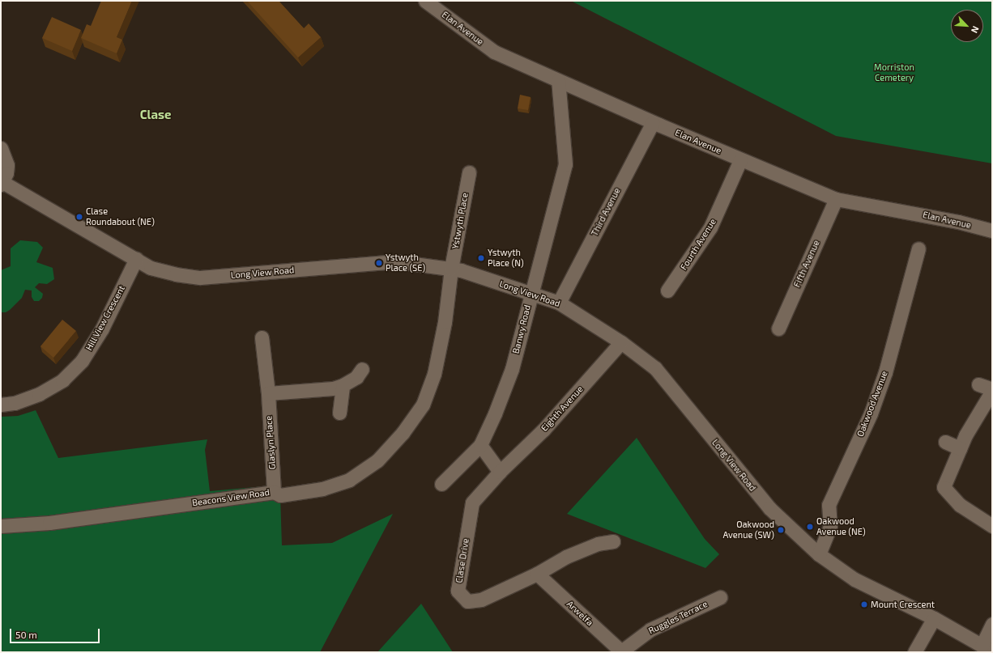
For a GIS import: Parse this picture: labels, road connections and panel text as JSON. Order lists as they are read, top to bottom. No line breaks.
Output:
{"streets":{"street":["Elan Avenue","Third Avenue","Ystwyth Place","Fourth Avenue","Fifth Avenue","Long View Road","Hill View Crescent","Banwy Road","Oakwood Avenue","Eighth Avenue","Glaslyn Place","Beacons View Road","Clase Drive","Arwelfa","Ruggles Terrace"]},"crossings":[["Elan Avenue","Third Avenue"],["Elan Avenue","Fourth Avenue"],["Elan Avenue","Fifth Avenue"],["Elan Avenue","Banwy Road"],["Third Avenue","Long View Road"],["Ystwyth Place","Long View Road"],["Ystwyth Place","Beacons View Road"],["Long View Road","Hill View Crescent"],["Long View Road","Banwy Road"],["Long View Road","Oakwood Avenue"],["Long View Road","Eighth Avenue"],["Long View Road","Beacons View Road"],["Eighth Avenue","Clase Drive"],["Glaslyn Place","Beacons View Road"],["Clase Drive","Arwelfa"],["Arwelfa","Ruggles Terrace"]],"districts":["Clase"],"parks":["Morriston Cemetery"],"places":["Clase Roundabout (NE)","Ystwyth Place (N)","Ystwyth Place (SE)","Oakwood Avenue (NE)","Oakwood Avenue (SW)","Mount Crescent"],"scale_bar":"50 m","north":"bottom right"}
